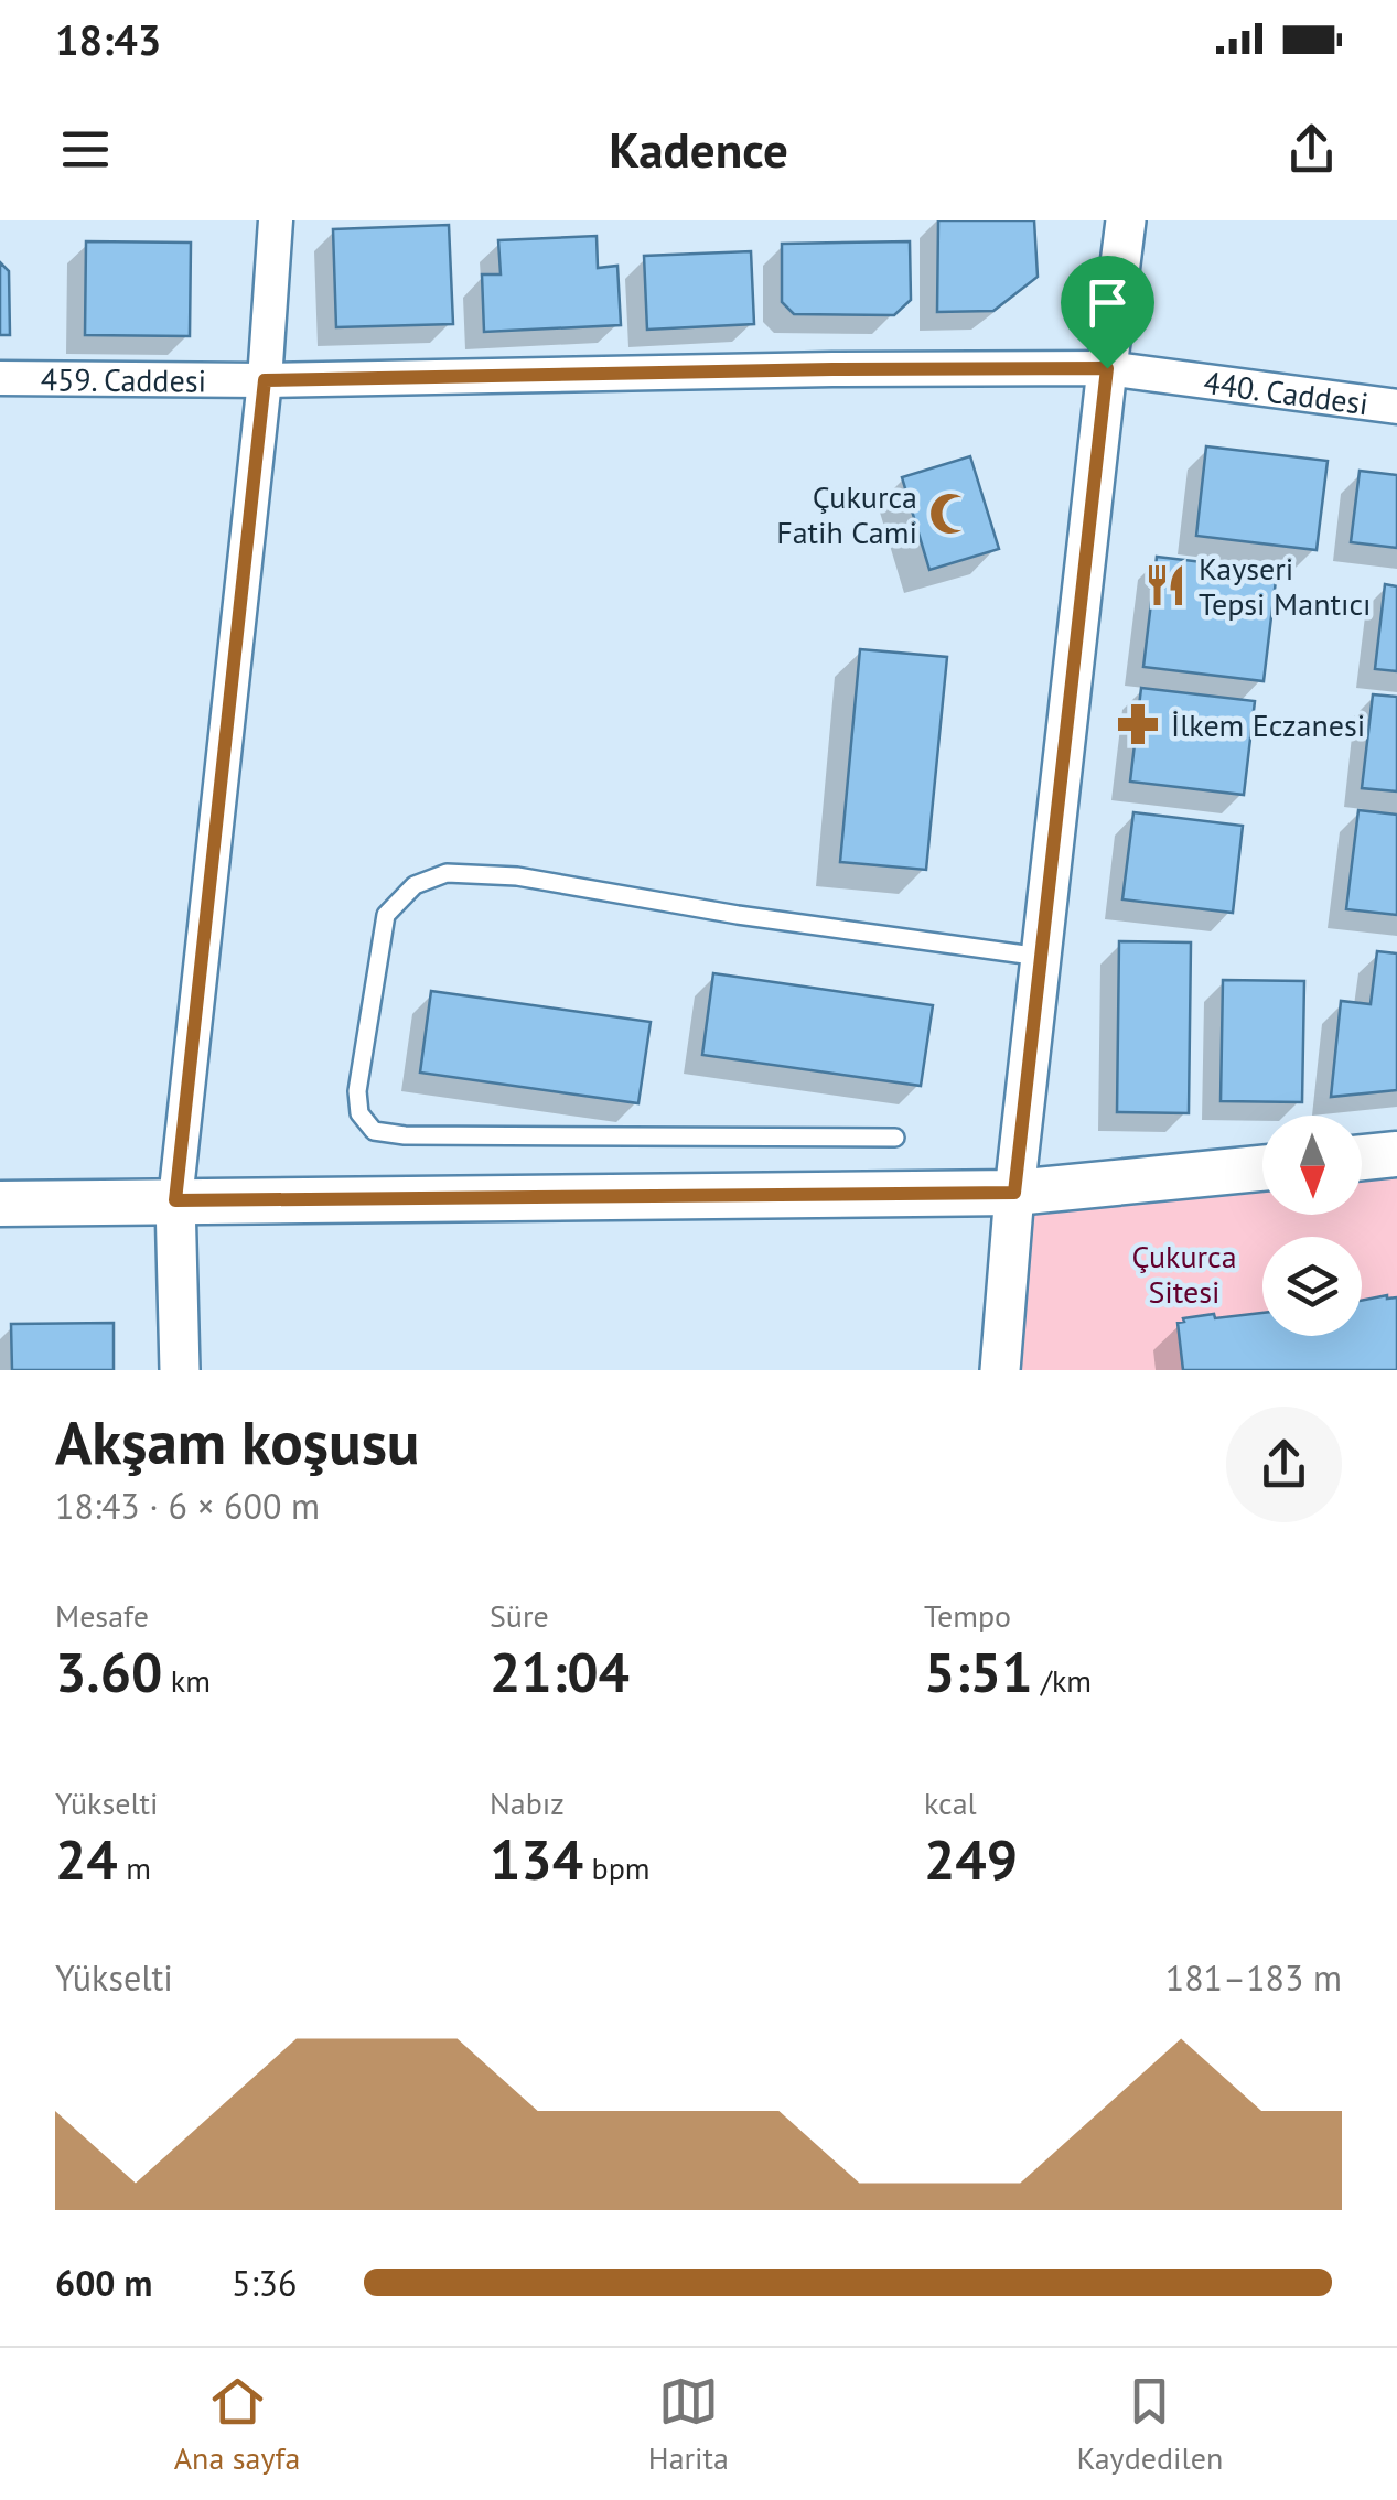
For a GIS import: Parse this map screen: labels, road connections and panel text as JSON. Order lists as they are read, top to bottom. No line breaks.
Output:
{"streets":{"street":["459. Caddesi","440. Caddesi"]},"crossings":[["459. Caddesi","440. Caddesi"]],"parks":["Çukurca Sitesi"],"places":{"mosque":["Çukurca Fatih Cami"],"restaurant":["Kayseri Tepsi Mantıcı"],"pharmacy":["İlkem Eczanesi"]},"north":"bottom","page":{"status":"18:43","header":"Kadence","heading":["Akşam koşusu","18:43 · 6 × 600 m"],"stats":[["Mesafe","3.60 km"],["Süre","21:04"],["Tempo","5:51 /km"],["Yükselti","24 m"],["Nabız","134 bpm"],["kcal","249"]],"chart":["Yükselti","181–183 m"],"list":[{"name":"600 m","note":"5:36"}],"tabs":["Ana sayfa","Harita","Kaydedilen"]}}
